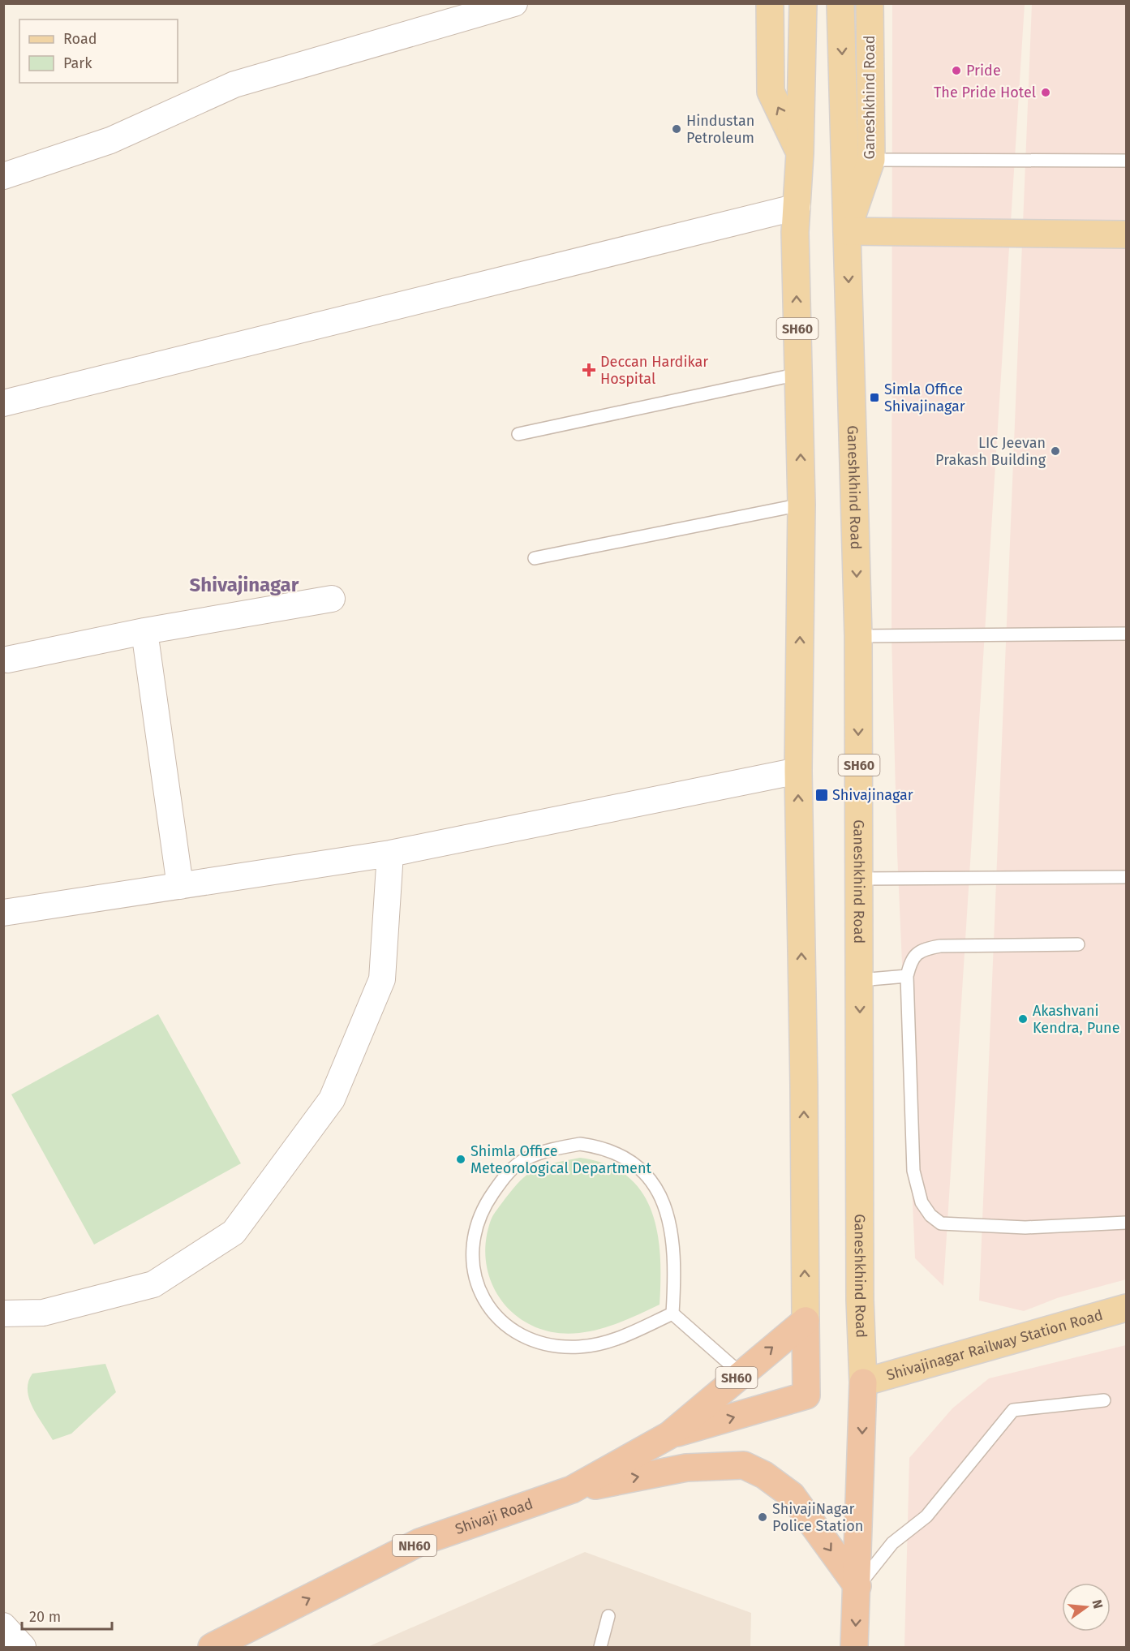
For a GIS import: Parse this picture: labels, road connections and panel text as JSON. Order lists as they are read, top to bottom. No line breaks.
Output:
{"streets":{"highway":["Ganeshkhind Road","SH60","Shivaji Road","NH60"],"main road":["Shivajinagar Railway Station Road"]},"crossings":[["Ganeshkhind Road","Shivajinagar Railway Station Road"],["Ganeshkhind Road","NH60"],["SH60","Shivaji Road"],["Shivaji Road","NH60"]],"one_way":["Shivaji Road"],"districts":["Shivajinagar"],"places":{"other":["Pride","The Pride Hotel","Hindustan Petroleum","LIC Jeevan Prakash Building","Akashvani Kendra, Pune","Shimla Office Meteorological Department","ShivajiNagar Police Station"],"health":["Deccan Hardikar Hospital"],"transit":["Simla Office Shivajinagar","Shivajinagar"]},"legend":["Road","Park"],"scale_bar":"20 m","north":"right"}
